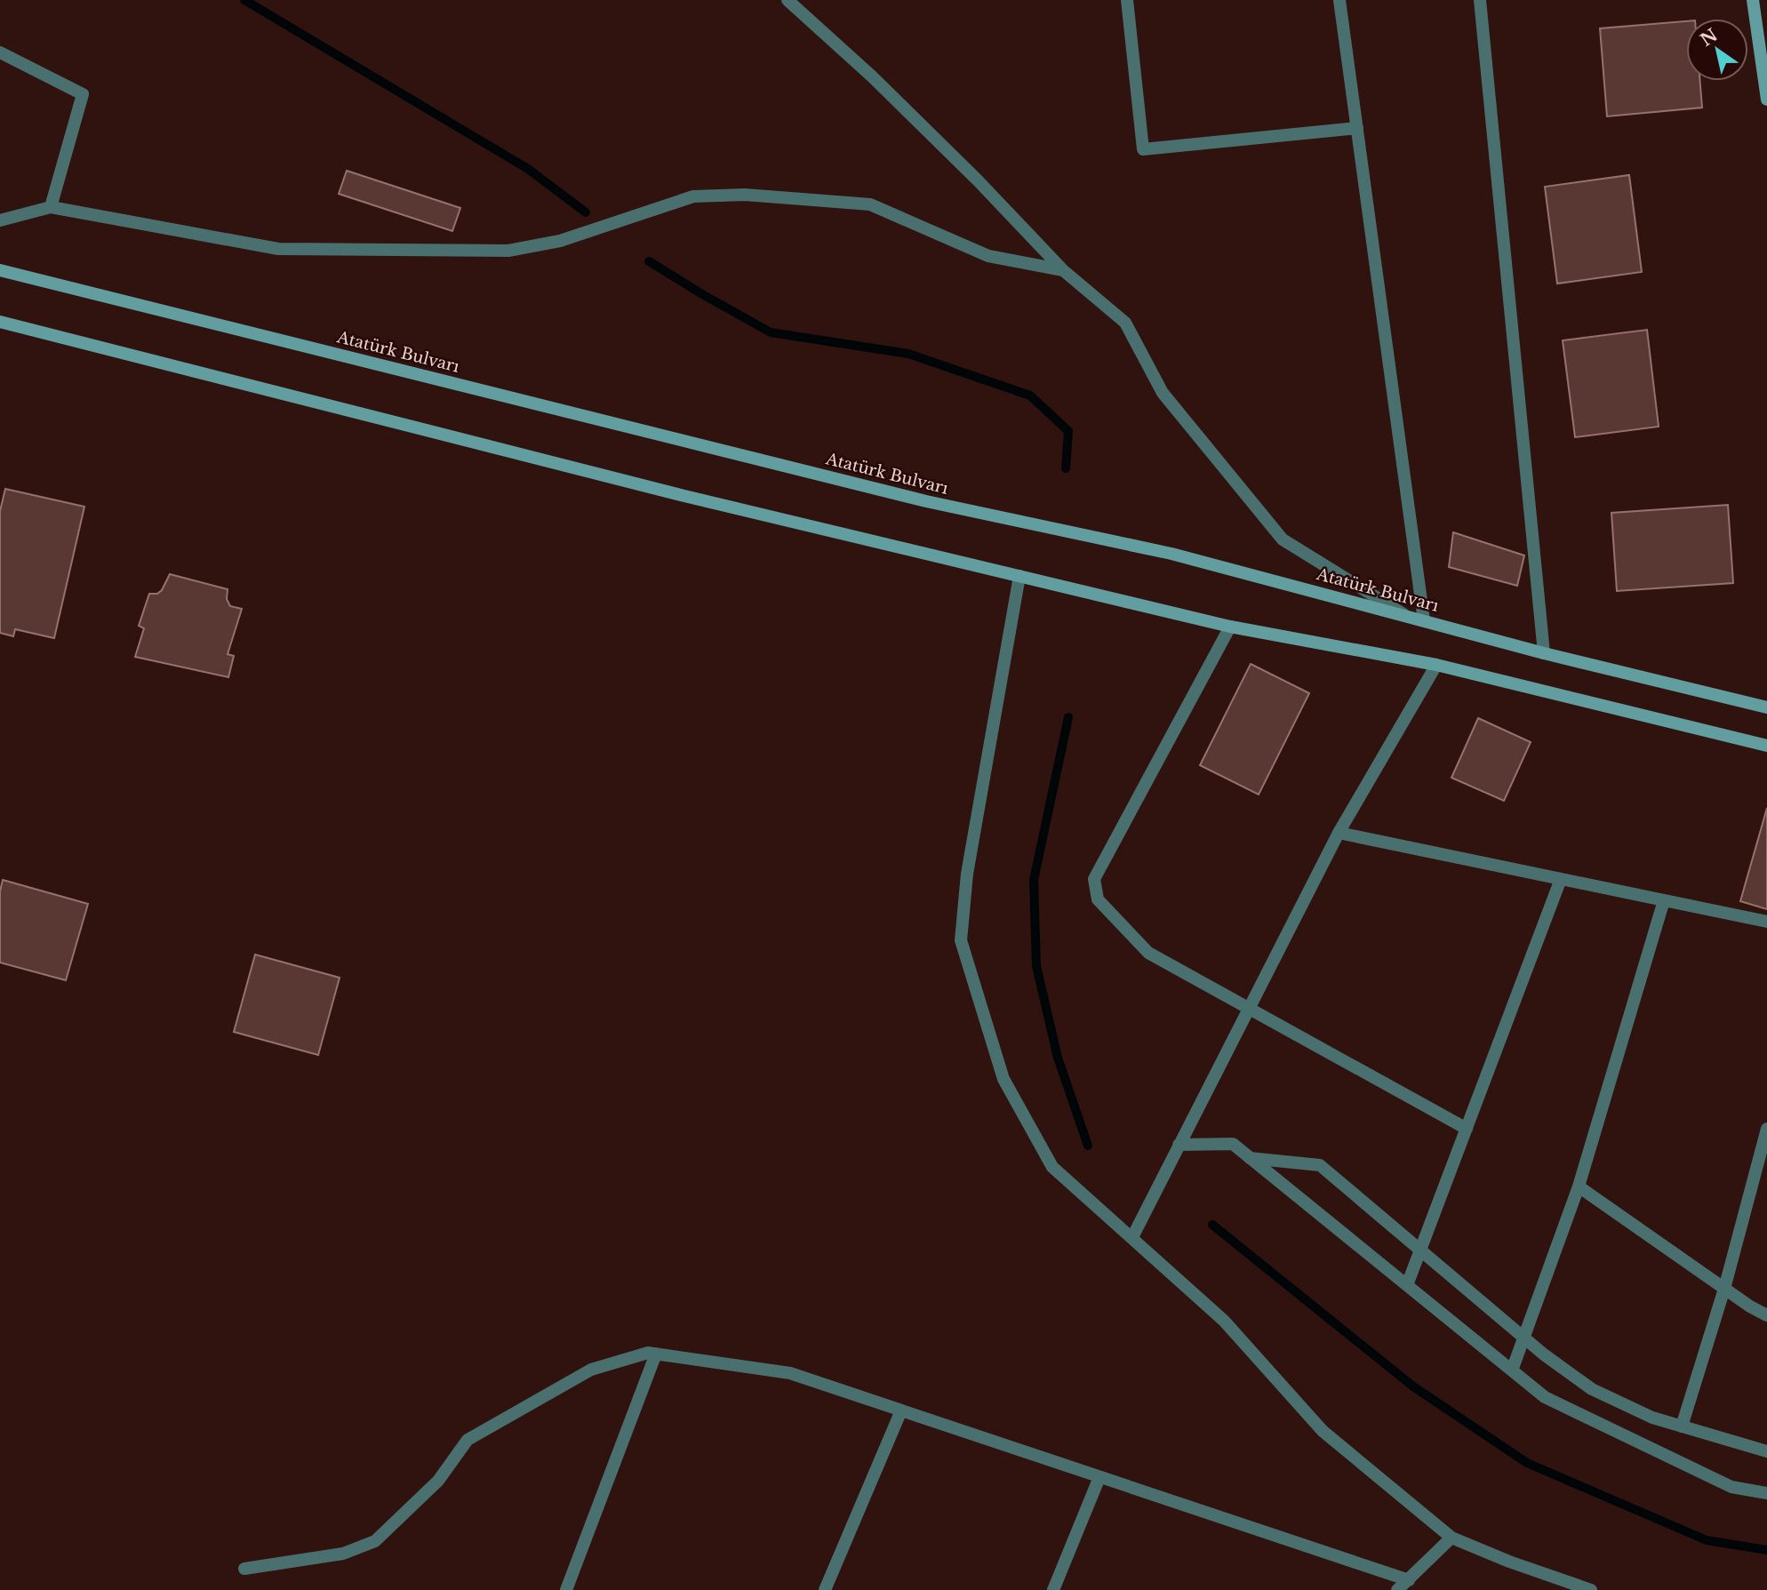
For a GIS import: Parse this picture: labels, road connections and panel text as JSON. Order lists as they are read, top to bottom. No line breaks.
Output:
{"streets":{"main road":["Atatürk Bulvarı"]},"north":"top left"}
